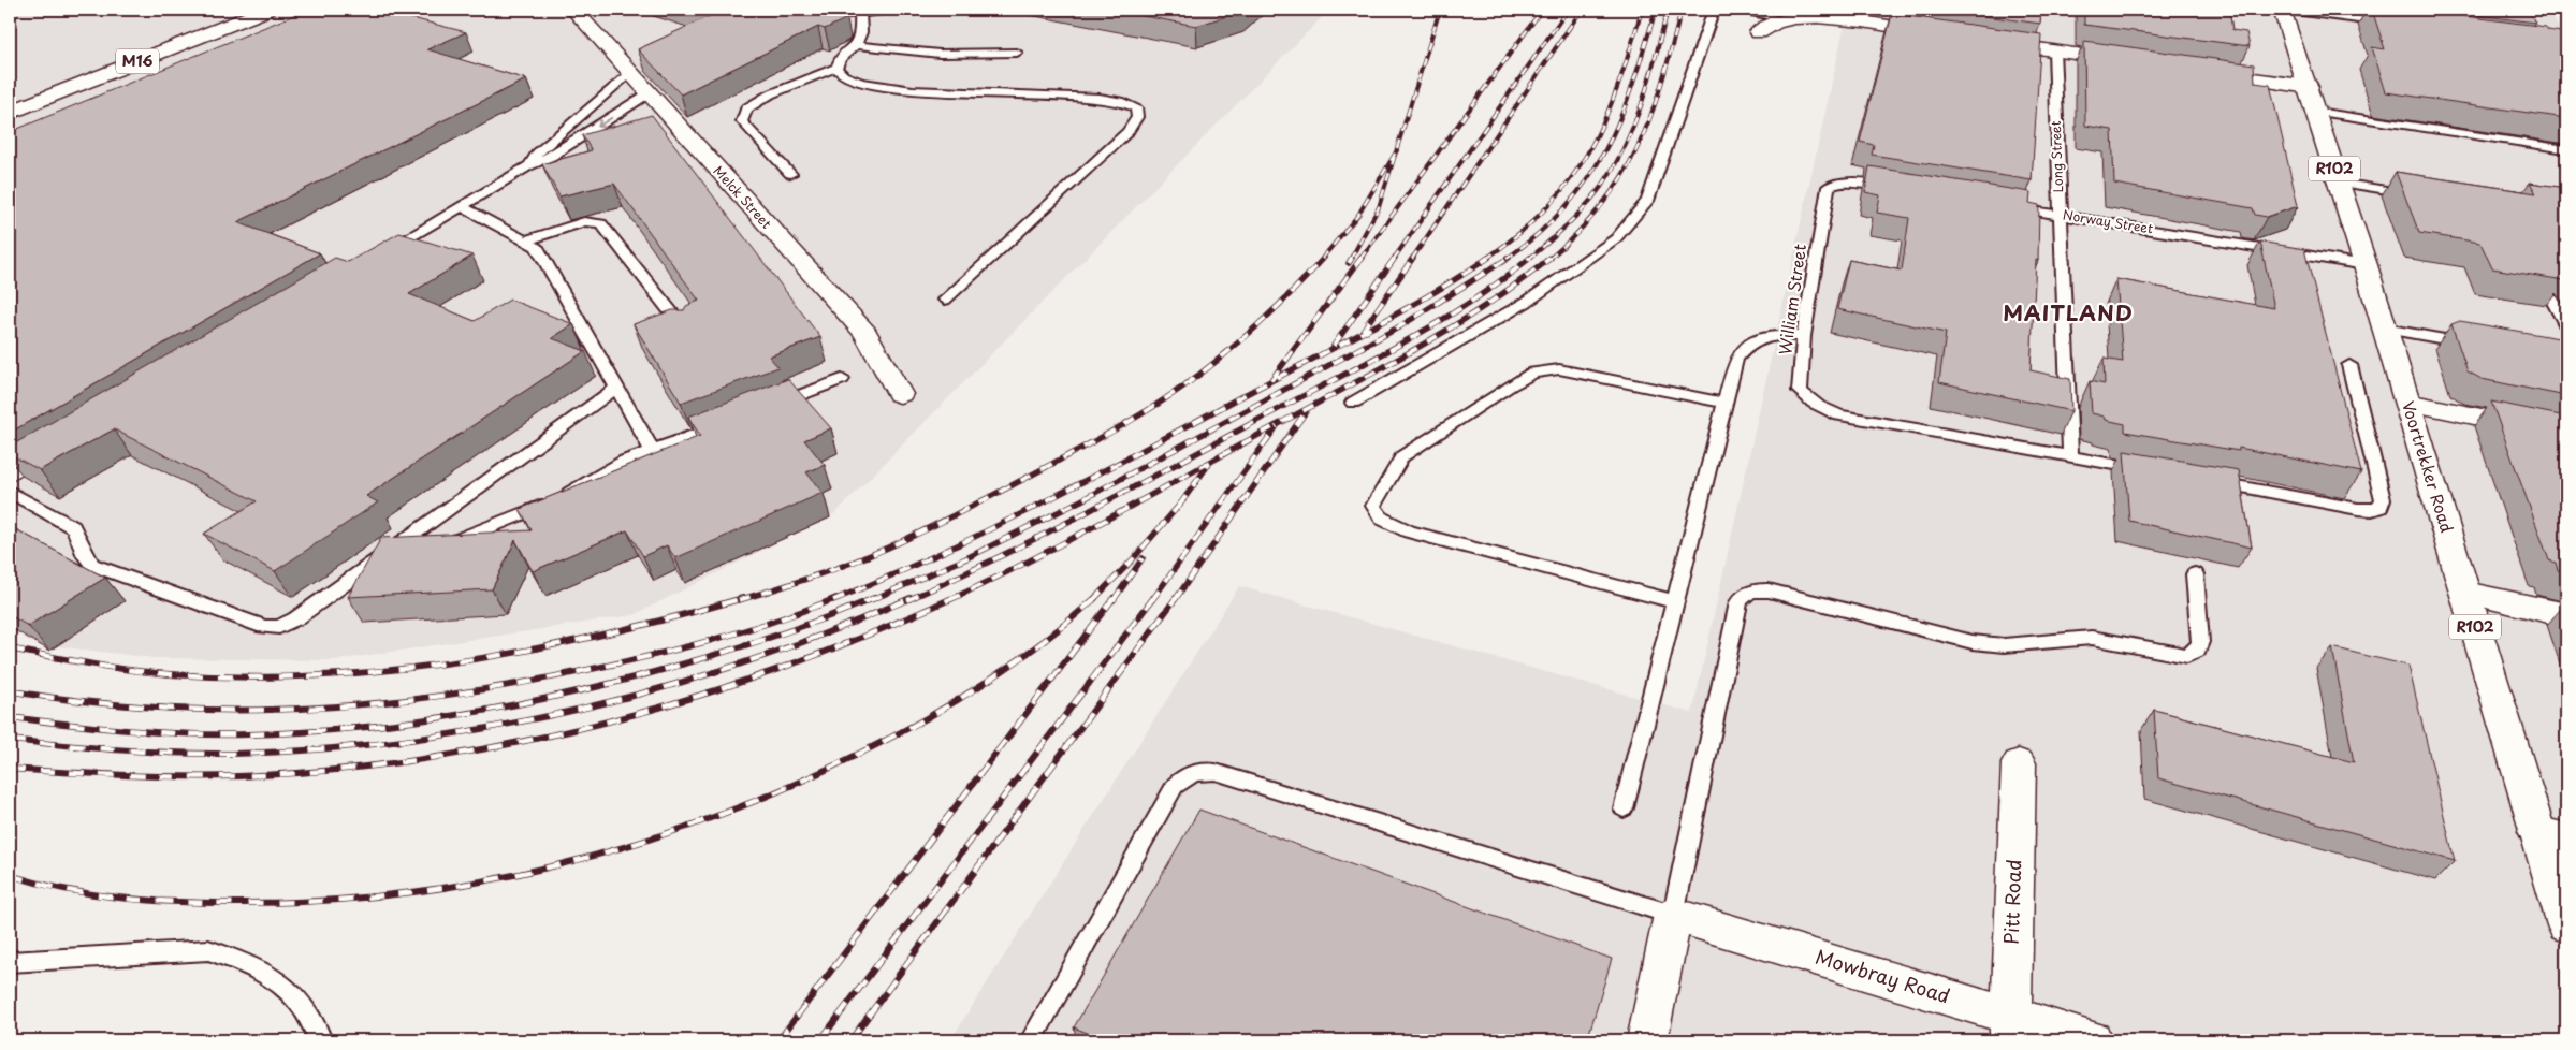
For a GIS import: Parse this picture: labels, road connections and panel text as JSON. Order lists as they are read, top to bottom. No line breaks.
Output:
{"streets":{"street":["M16","R102","Melck Street","Voortrekker Road","Pitt Road","Mowbray Road"],"lane":["Long Street","Norway Street","William Street"]},"crossings":[["Long Street","Norway Street"],["Long Street","William Street"],["Norway Street","Voortrekker Road"],["Pitt Road","Mowbray Road"]],"districts":["MAITLAND"]}
